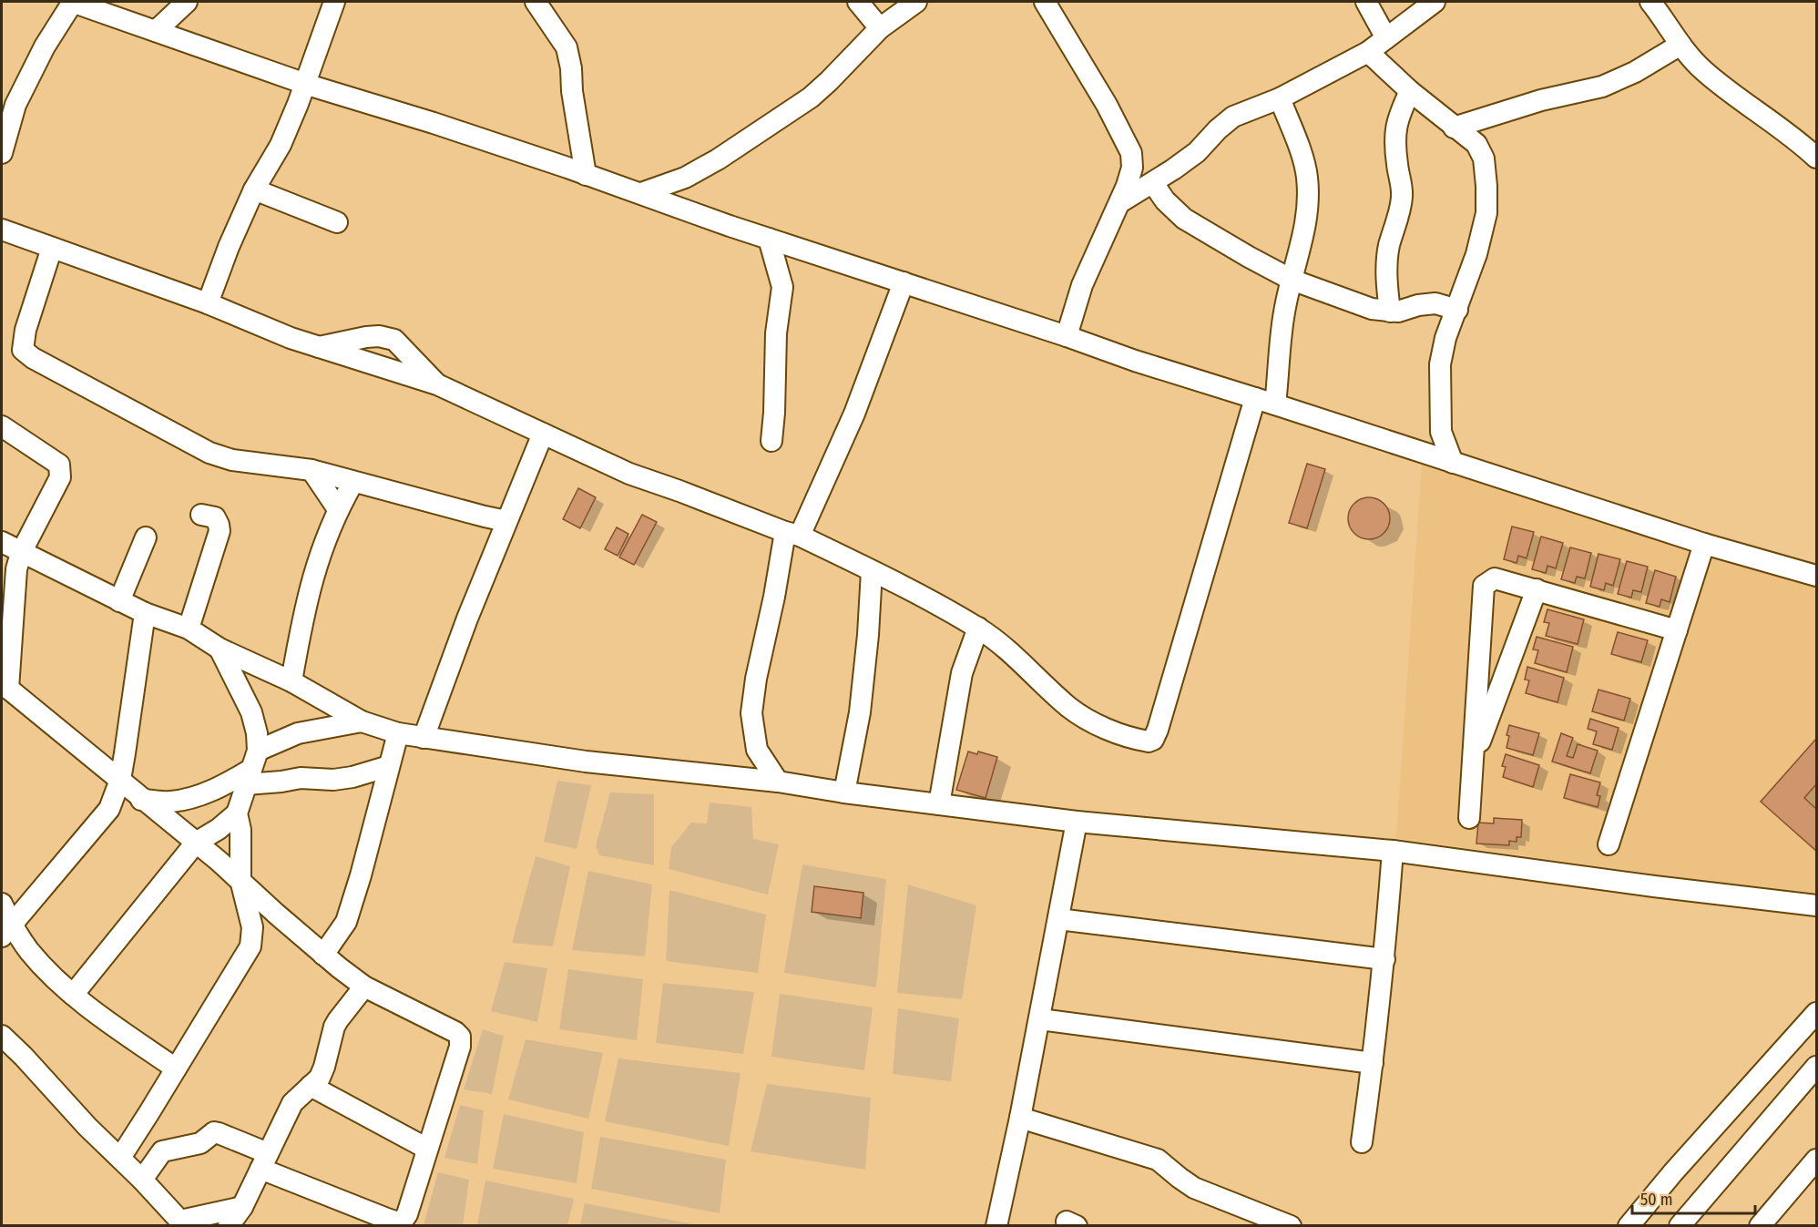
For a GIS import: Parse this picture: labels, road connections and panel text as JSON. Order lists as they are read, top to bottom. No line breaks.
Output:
{"scale_bar":"50 m"}
